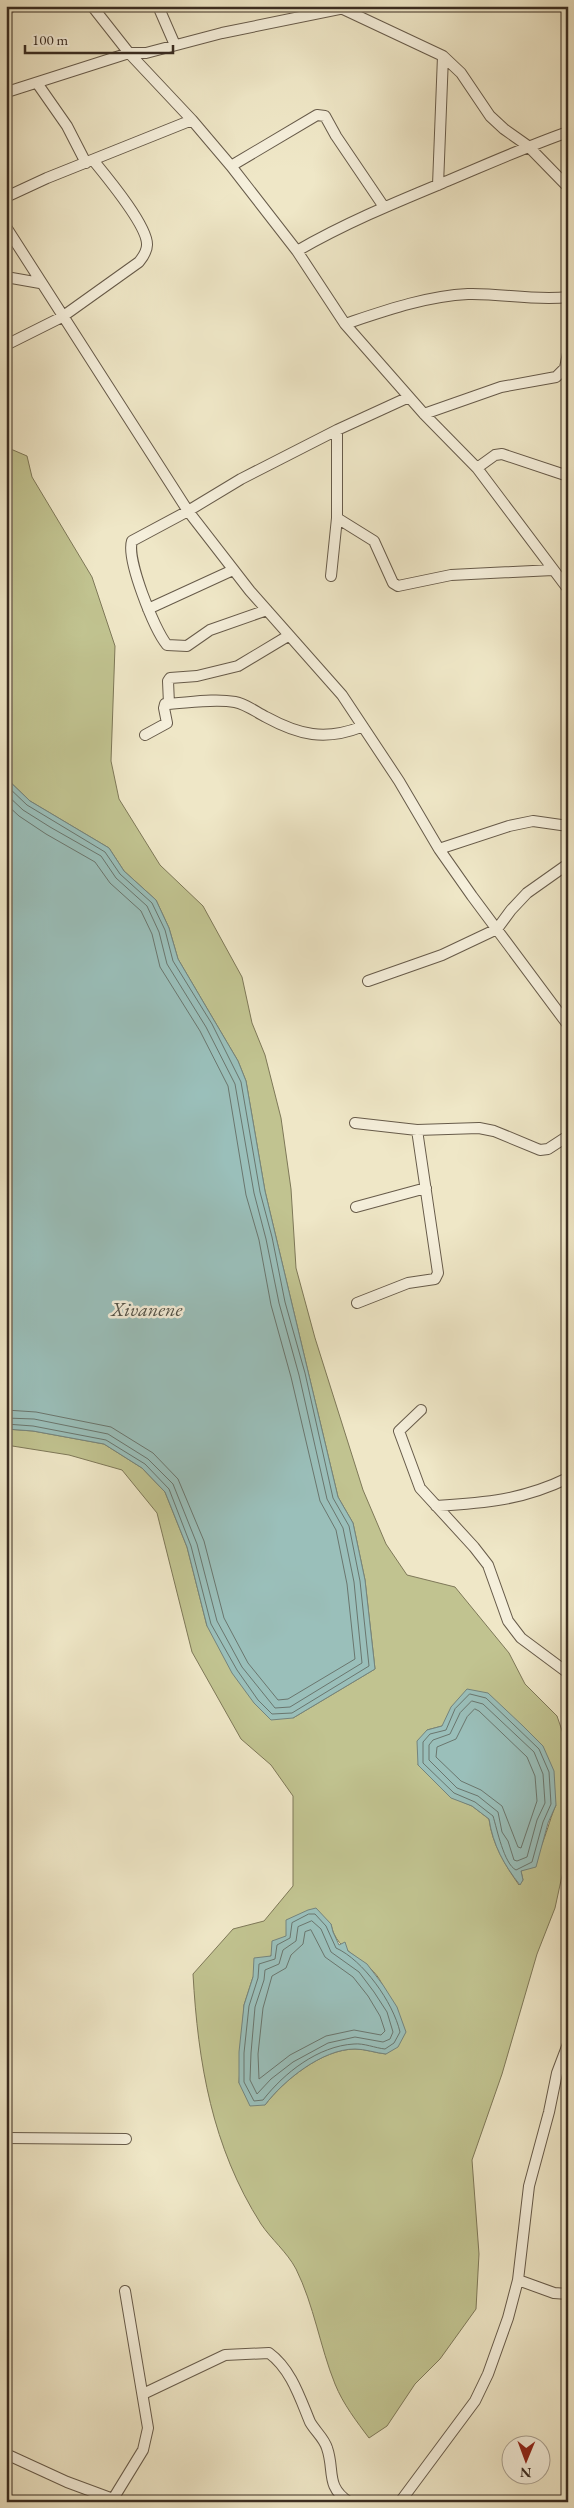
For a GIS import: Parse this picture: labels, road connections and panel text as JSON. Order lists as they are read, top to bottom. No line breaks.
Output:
{"water":["Xivanene"],"scale_bar":"100 m","north":"bottom"}
